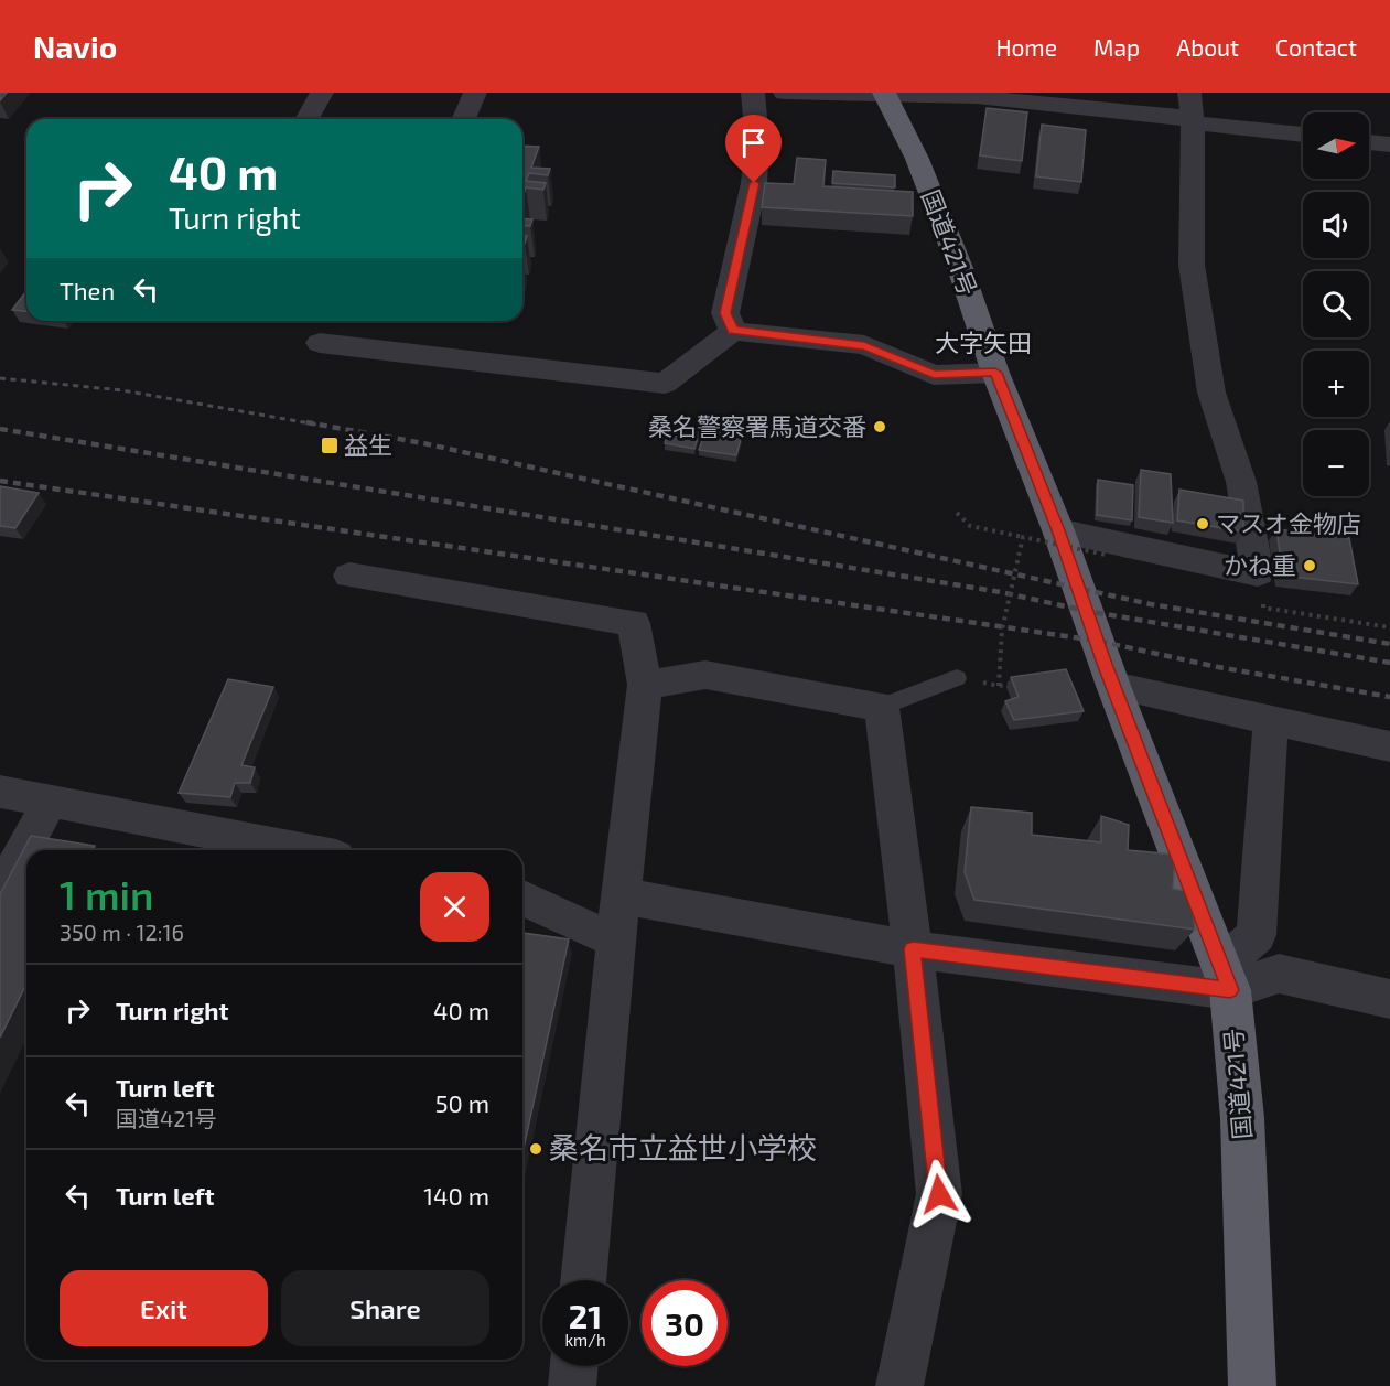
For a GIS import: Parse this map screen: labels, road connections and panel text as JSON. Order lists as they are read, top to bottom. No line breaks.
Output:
{"streets":{"highway":["国道421号"]},"districts":["大字矢田"],"places":{"other":["桑名警察署馬道交番","マスオ金物店","かね重","桑名市立益世小学校"],"transit":["益生"]},"north":"right","page":{"header":"Navio","nav":["Home","Map","About","Contact"],"map_buttons":["+","−"],"turn":["40 m","Turn right"],"then":"Then","heading":["1 min","350 m · 12:16"],"list":[{"name":"Turn right","value":"40 m"},{"name":"Turn left","note":"国道421号","value":"50 m"},{"name":"Turn left","value":"140 m"}],"buttons":["Exit","Share"],"speed":"21 km/h","limit":"30"}}
